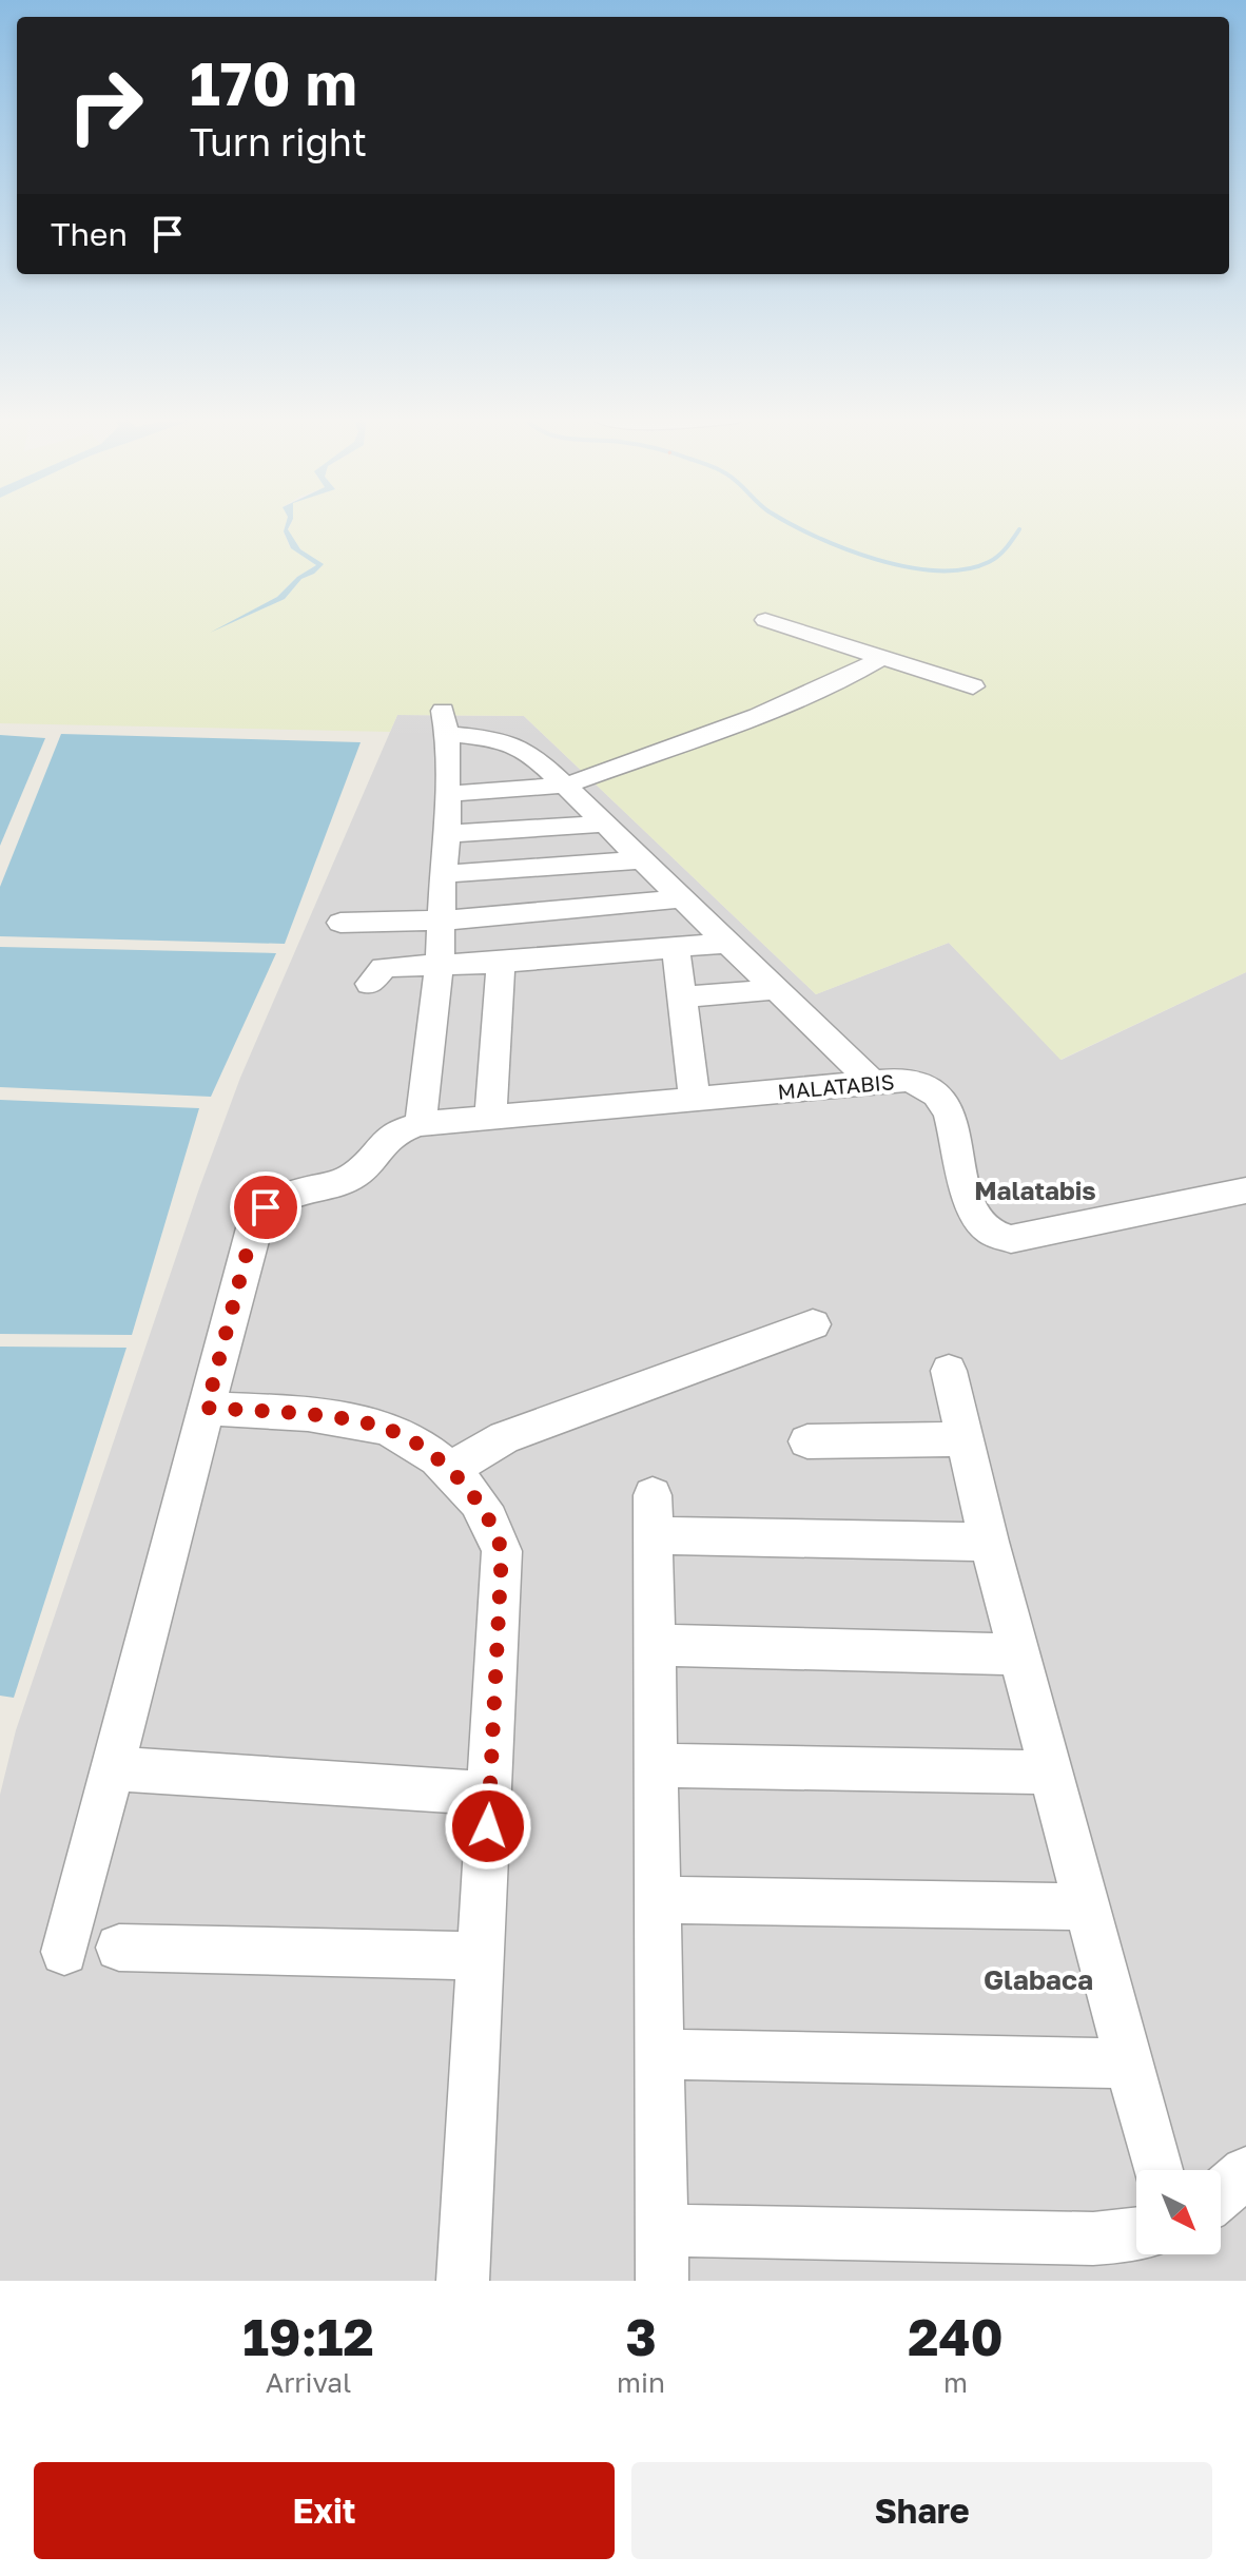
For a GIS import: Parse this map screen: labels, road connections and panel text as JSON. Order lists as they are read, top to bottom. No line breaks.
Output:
{"streets":{"street":["MALATABIS"]},"districts":["Malatabis","Glabaca"],"north":"bottom right","page":{"turn":["170 m","Turn right"],"then":"Then","eta":["19:12","Arrival","3","min","240","m"],"buttons":["Exit","Share"]}}
